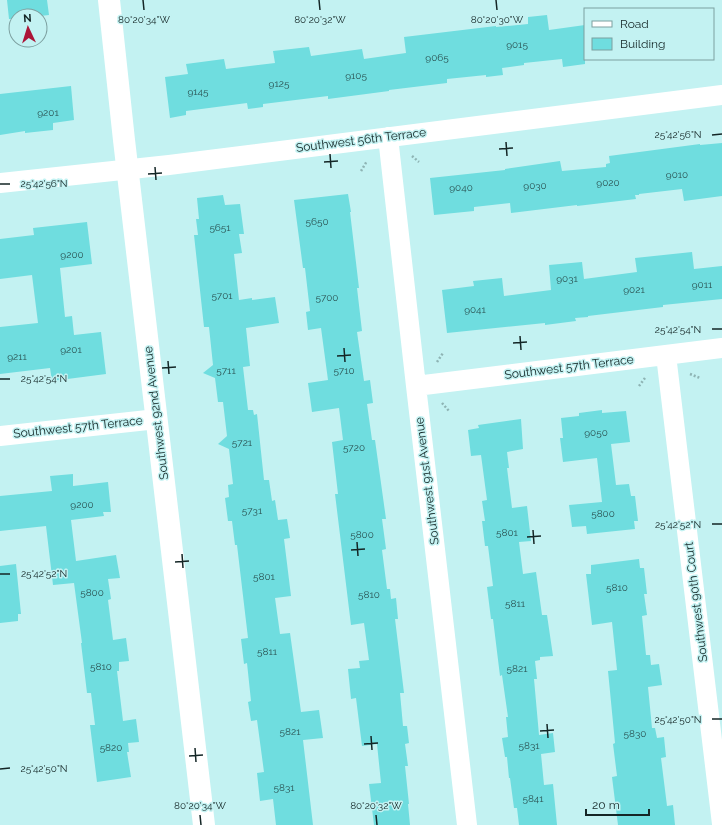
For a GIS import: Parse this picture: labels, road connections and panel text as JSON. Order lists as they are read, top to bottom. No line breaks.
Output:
{"streets":{"street":["Southwest 56th Terrace","Southwest 57th Terrace","Southwest 92nd Avenue","Southwest 91st Avenue","Southwest 90th Court"]},"crossings":[["Southwest 56th Terrace","Southwest 92nd Avenue"],["Southwest 56th Terrace","Southwest 91st Avenue"],["Southwest 57th Terrace","Southwest 92nd Avenue"],["Southwest 57th Terrace","Southwest 91st Avenue"],["Southwest 57th Terrace","Southwest 90th Court"]],"house_numbers":["9015","9065","9105","9125","9145","9201","9010","9020","9030","9040","5650","5651","9200","9031","9011","9021","5701","5700","9041","9201","9211","5711","5710","9050","5721","5720","9200","5731","5800","5801","5800","5801","5810","5800","5810","5811","5811","5810","5821","5821","5830","5831","5820","5831","5841"],"legend":["Road","Building"],"scale_bar":"20 m","north":"top","coordinates":["80°20'34\"W","80°20'32\"W","80°20'30\"W","25°42'56\"N","25°42'54\"N","25°42'52\"N","25°42'50\"N"]}
